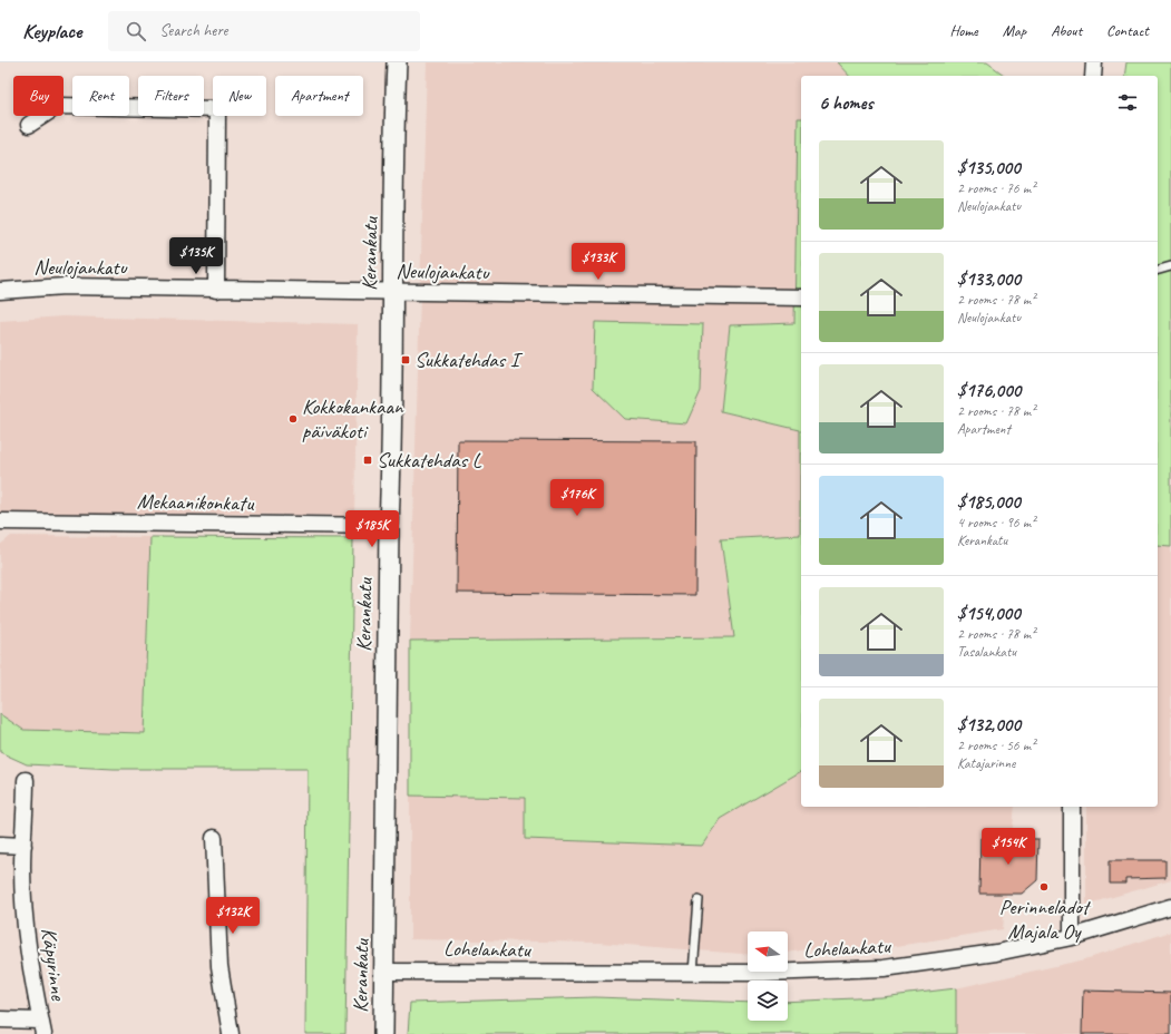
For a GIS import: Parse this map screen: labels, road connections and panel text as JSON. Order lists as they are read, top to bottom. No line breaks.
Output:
{"streets":{"street":["Kerankatu","Neulojankatu","Mekaanikonkatu","Lohelankatu","Käpyrinne"]},"crossings":[["Kerankatu","Neulojankatu"],["Kerankatu","Mekaanikonkatu"],["Kerankatu","Lohelankatu"]],"places":{"transit":["Sukkatehdas I","Sukkatehdas L"],"other":["Kokkokankaan päiväkoti","Perinneladot Majala Oy"]},"north":"left","page":{"header":"Keyplace","search":"Search here","nav":["Home","Map","About","Contact"],"chip":["Buy","Rent","Filters","New","Apartment"],"heading":"6 homes","list":[{"name":"$135,000","note":"2 rooms · 76 m² · Neulojankatu"},{"name":"$133,000","note":"2 rooms · 78 m² · Neulojankatu"},{"name":"$176,000","note":"2 rooms · 78 m² · Apartment"},{"name":"$185,000","note":"4 rooms · 96 m² · Kerankatu"},{"name":"$154,000","note":"2 rooms · 78 m² · Tasalankatu"},{"name":"$132,000","note":"2 rooms · 56 m² · Katajarinne"}],"price":["$135K","$133K","$176K","$185K","$154K","$132K"]}}
